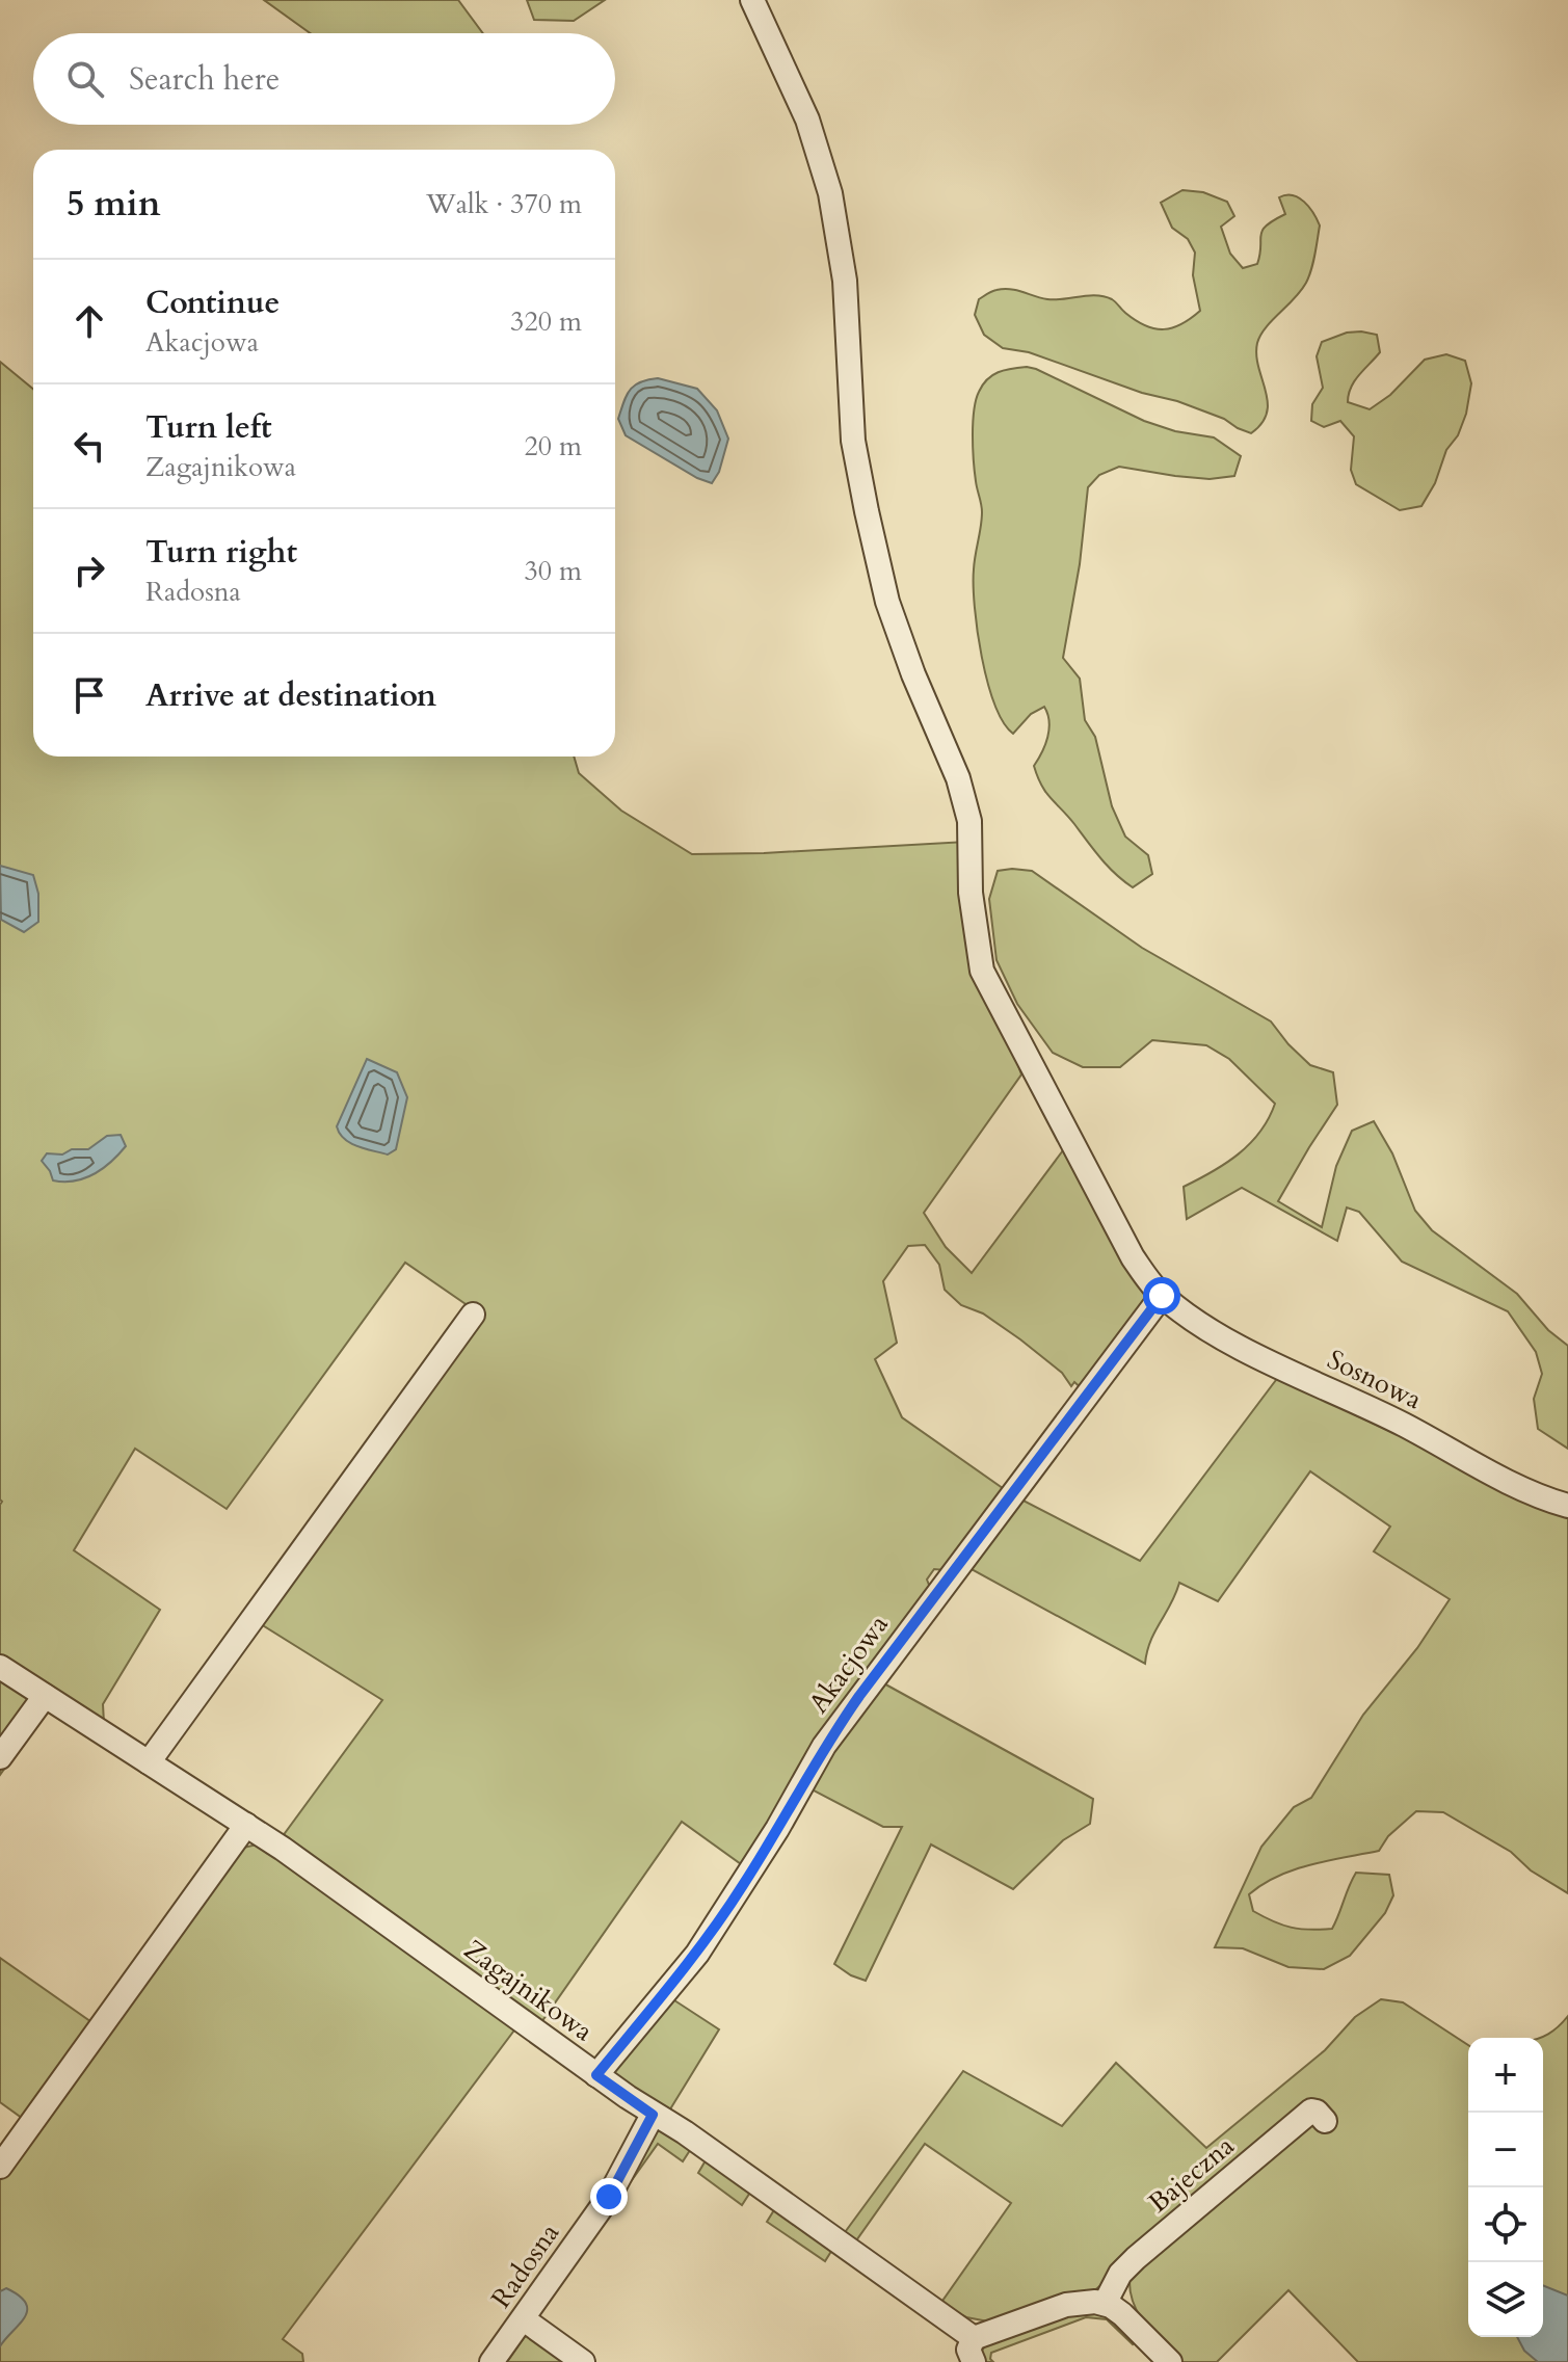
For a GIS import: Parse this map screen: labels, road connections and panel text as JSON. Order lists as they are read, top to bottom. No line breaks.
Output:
{"streets":{"street":["Sosnowa","Akacjowa","Zagajnikowa","Bajeczna","Radosna"]},"crossings":[["Sosnowa","Akacjowa"],["Akacjowa","Zagajnikowa"],["Zagajnikowa","Radosna"]],"page":{"search":"Search here","heading":["5 min","Walk · 370 m"],"list":[["Continue","Akacjowa","320 m"],["Turn left","Zagajnikowa","20 m"],["Turn right","Radosna","30 m"],"Arrive at destination"],"map_buttons":["+","−"]}}
